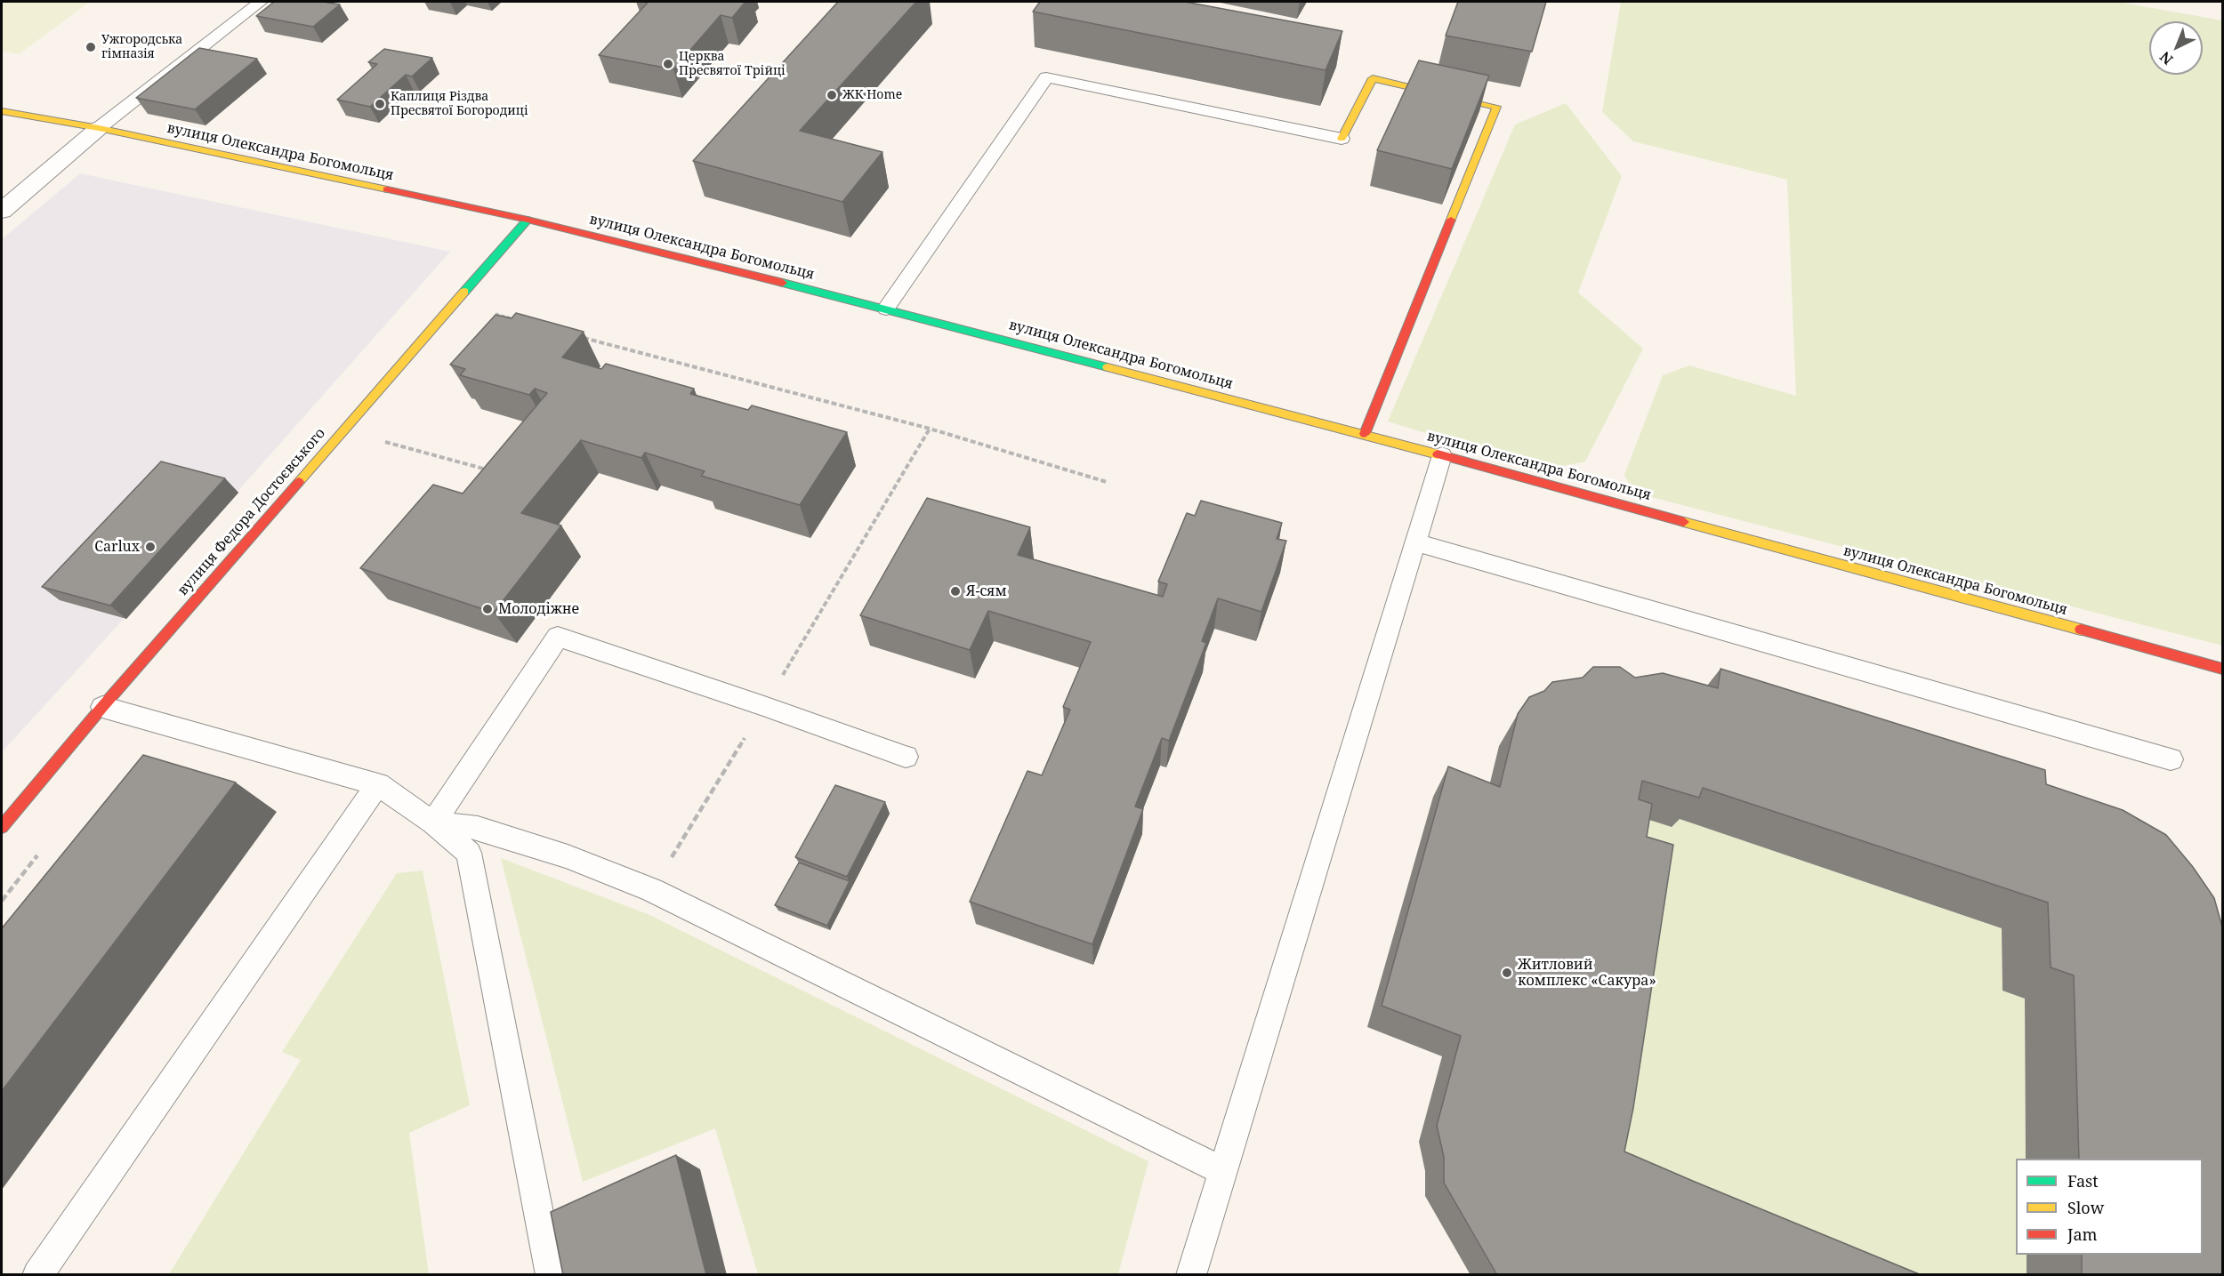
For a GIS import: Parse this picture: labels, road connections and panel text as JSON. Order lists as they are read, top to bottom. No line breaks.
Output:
{"streets":{"street":["вулиця Олександра Богомольця","вулиця Федора Достоєвського"]},"crossings":[["вулиця Олександра Богомольця","вулиця Федора Достоєвського"]],"places":["Ужгородська гімназія","Церква Пресвятої Трійці","ЖК Home","Каплиця Різдва Пресвятої Богородиці","Carlux","Я-сям","Молодіжне","Житловий комплекс «Сакура»"],"legend":["Fast","Slow","Jam"],"north":"bottom left"}
